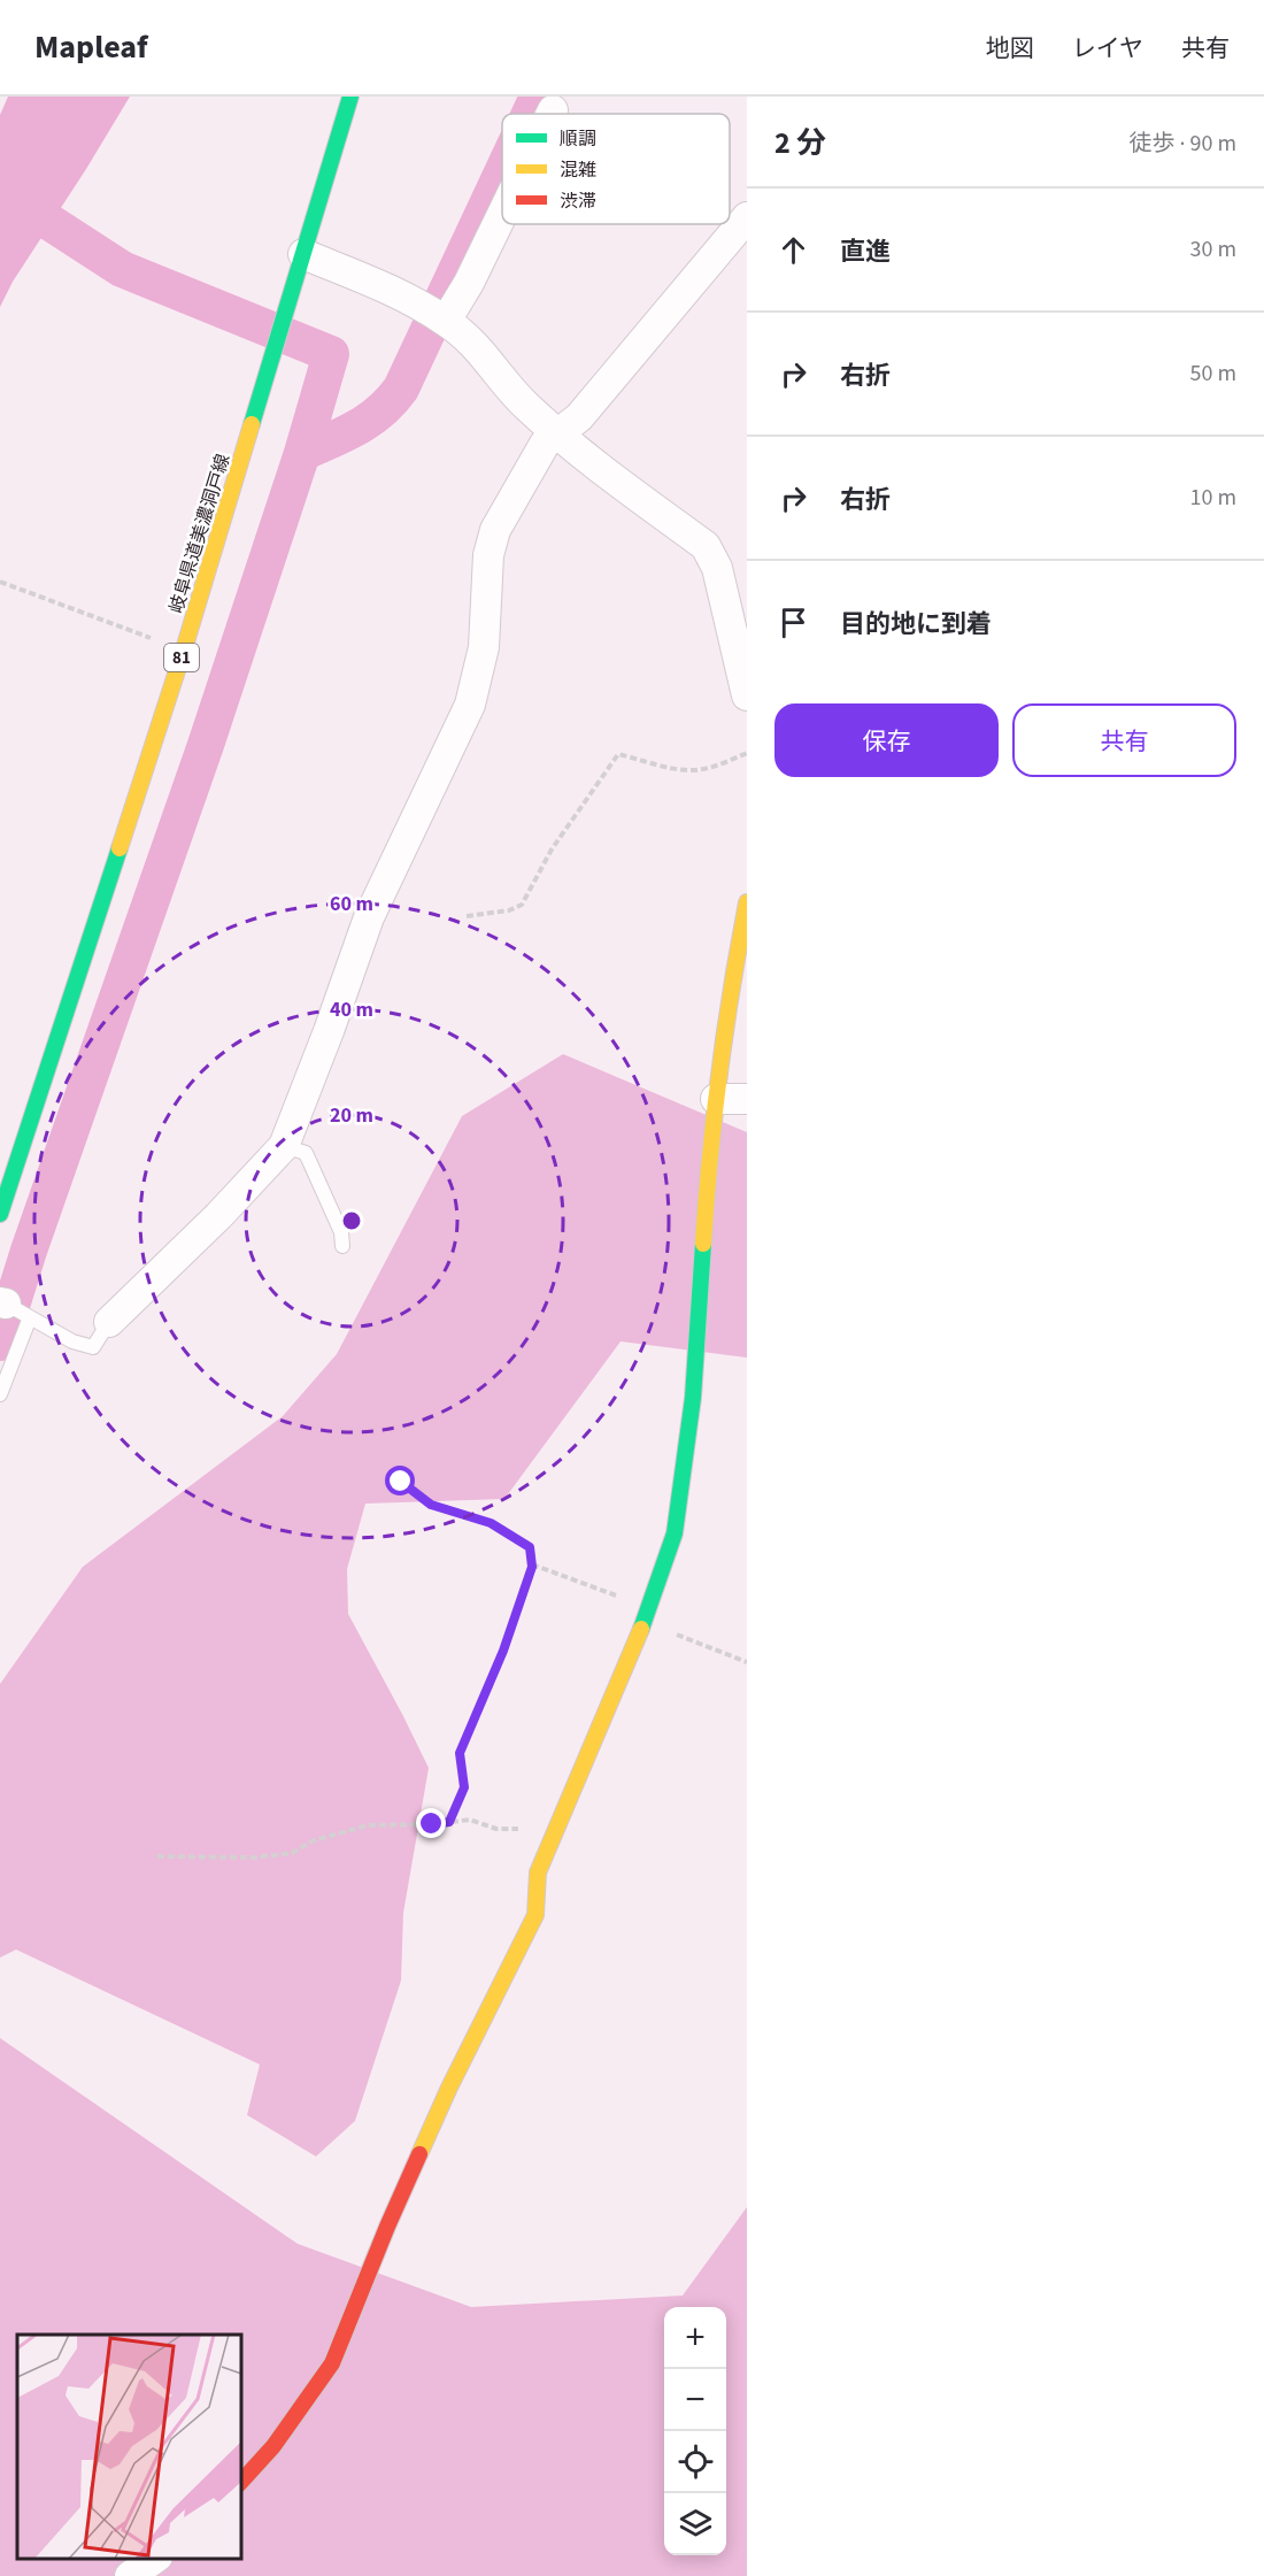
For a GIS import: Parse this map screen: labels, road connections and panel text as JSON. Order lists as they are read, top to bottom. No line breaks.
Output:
{"streets":{"street":["岐阜県道美濃洞戸線","81"]},"legend":["順調","混雑","渋滞"],"page":{"header":"Mapleaf","nav":["地図","レイヤ","共有"],"heading":["2 分","徒歩 · 90 m"],"list":[["直進","30 m"],["右折","50 m"],["右折","10 m"],"目的地に到着"],"buttons":["保存","共有"],"map_buttons":["+","−"]},"rings":["60 m","40 m","20 m"]}
